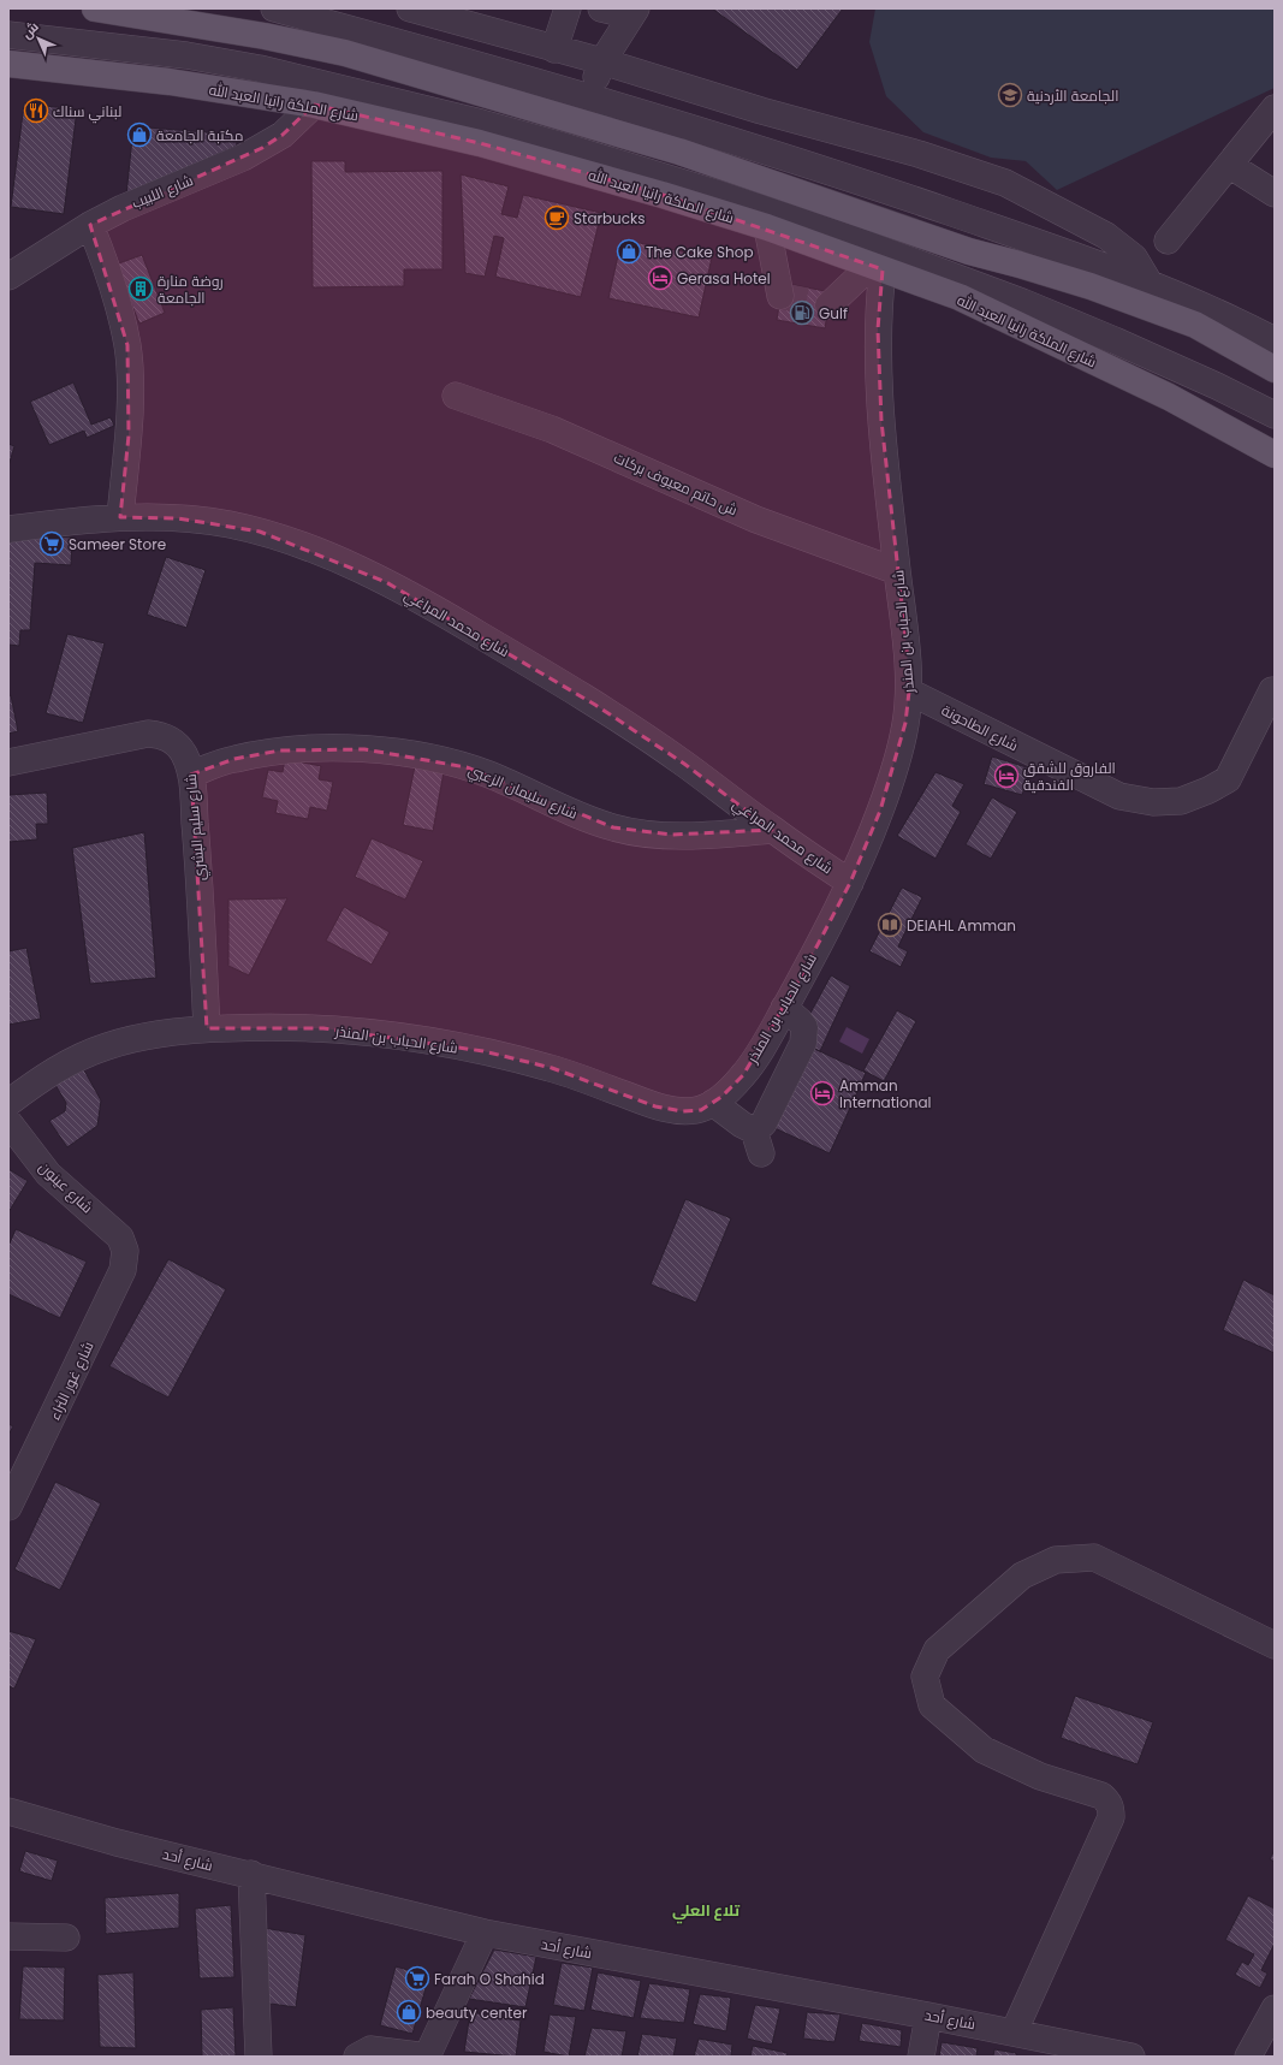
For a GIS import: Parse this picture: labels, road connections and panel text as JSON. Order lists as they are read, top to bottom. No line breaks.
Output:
{"streets":{"main road":["شارع الملكة رانيا العبد الله"],"street":["شارع اللبيب","ش حاتم معيوف بركات","شارع محمد المراغي","شارع الحباب بن المنذر","شارع الطاحونة","شارع سليمان الزعبي","شارع سليم البشري","شارع عينون","شارع غور الثراء","شارع أحد"]},"crossings":[["شارع الملكة رانيا العبد الله","شارع اللبيب"],["شارع الملكة رانيا العبد الله","شارع الحباب بن المنذر"],["ش حاتم معيوف بركات","شارع الحباب بن المنذر"],["شارع محمد المراغي","شارع الحباب بن المنذر"],["شارع محمد المراغي","شارع سليمان الزعبي"],["شارع الحباب بن المنذر","شارع الطاحونة"],["شارع الحباب بن المنذر","شارع سليم البشري"],["شارع سليمان الزعبي","شارع سليم البشري"],["شارع عينون","شارع غور الثراء"]],"districts":["تلاع العلي"],"places":{"school or university":["الجامعة الأردنية"],"restaurant":["لبناني سناك"],"shop":["مكتبة الجامعة","The Cake Shop","beauty center"],"cafe":["Starbucks"],"hotel":["Gerasa Hotel","الفاروق للشقق الفندقية","Amman International"],"building":["روضة منارة الجامعة"],"fuel station":["Gulf"],"supermarket":["Sameer Store","Farah O Shahid"],"library":["DEIAHL Amman"]},"north":"top left"}
